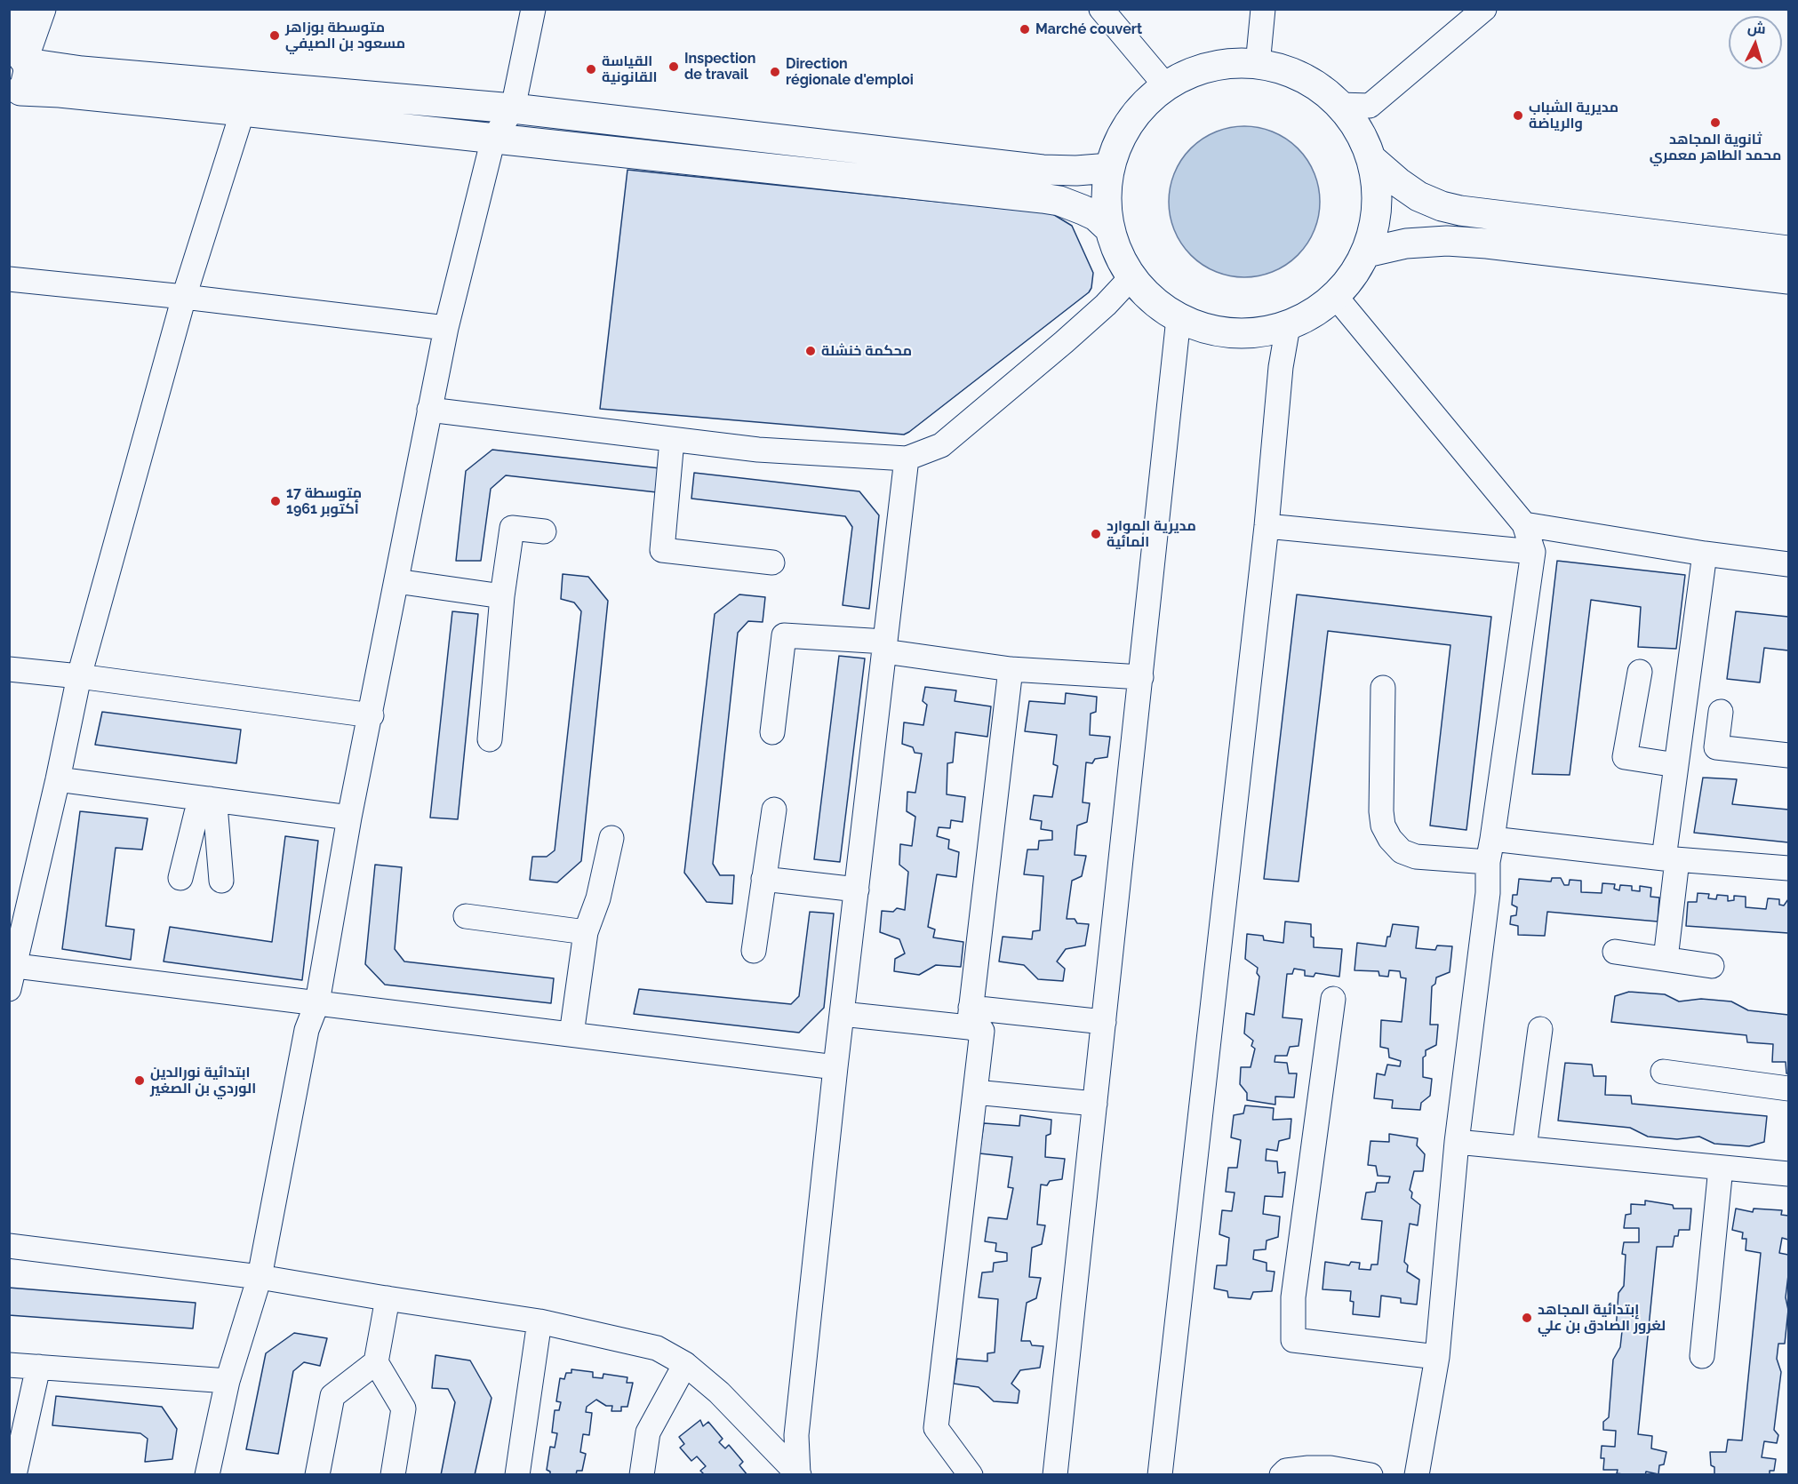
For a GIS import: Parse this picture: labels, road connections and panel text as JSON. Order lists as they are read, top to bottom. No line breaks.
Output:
{"places":["Marché couvert","متوسطة بوزاهر مسعود بن الصيفي","Inspection de travail","القياسة القانونية","Direction régionale d'emploi","مديرية الشباب والرياضة","ثانوية المجاهد محمد الطاهر معمري","محكمة خنشلة","متوسطة 17 أكتوبر 1961","مديرية الموارد المائية","ابتدائية نورالدين الوردي بن الصغير","إبتدائية المجاهد لغرور الصادق بن علي"],"north":"top"}
